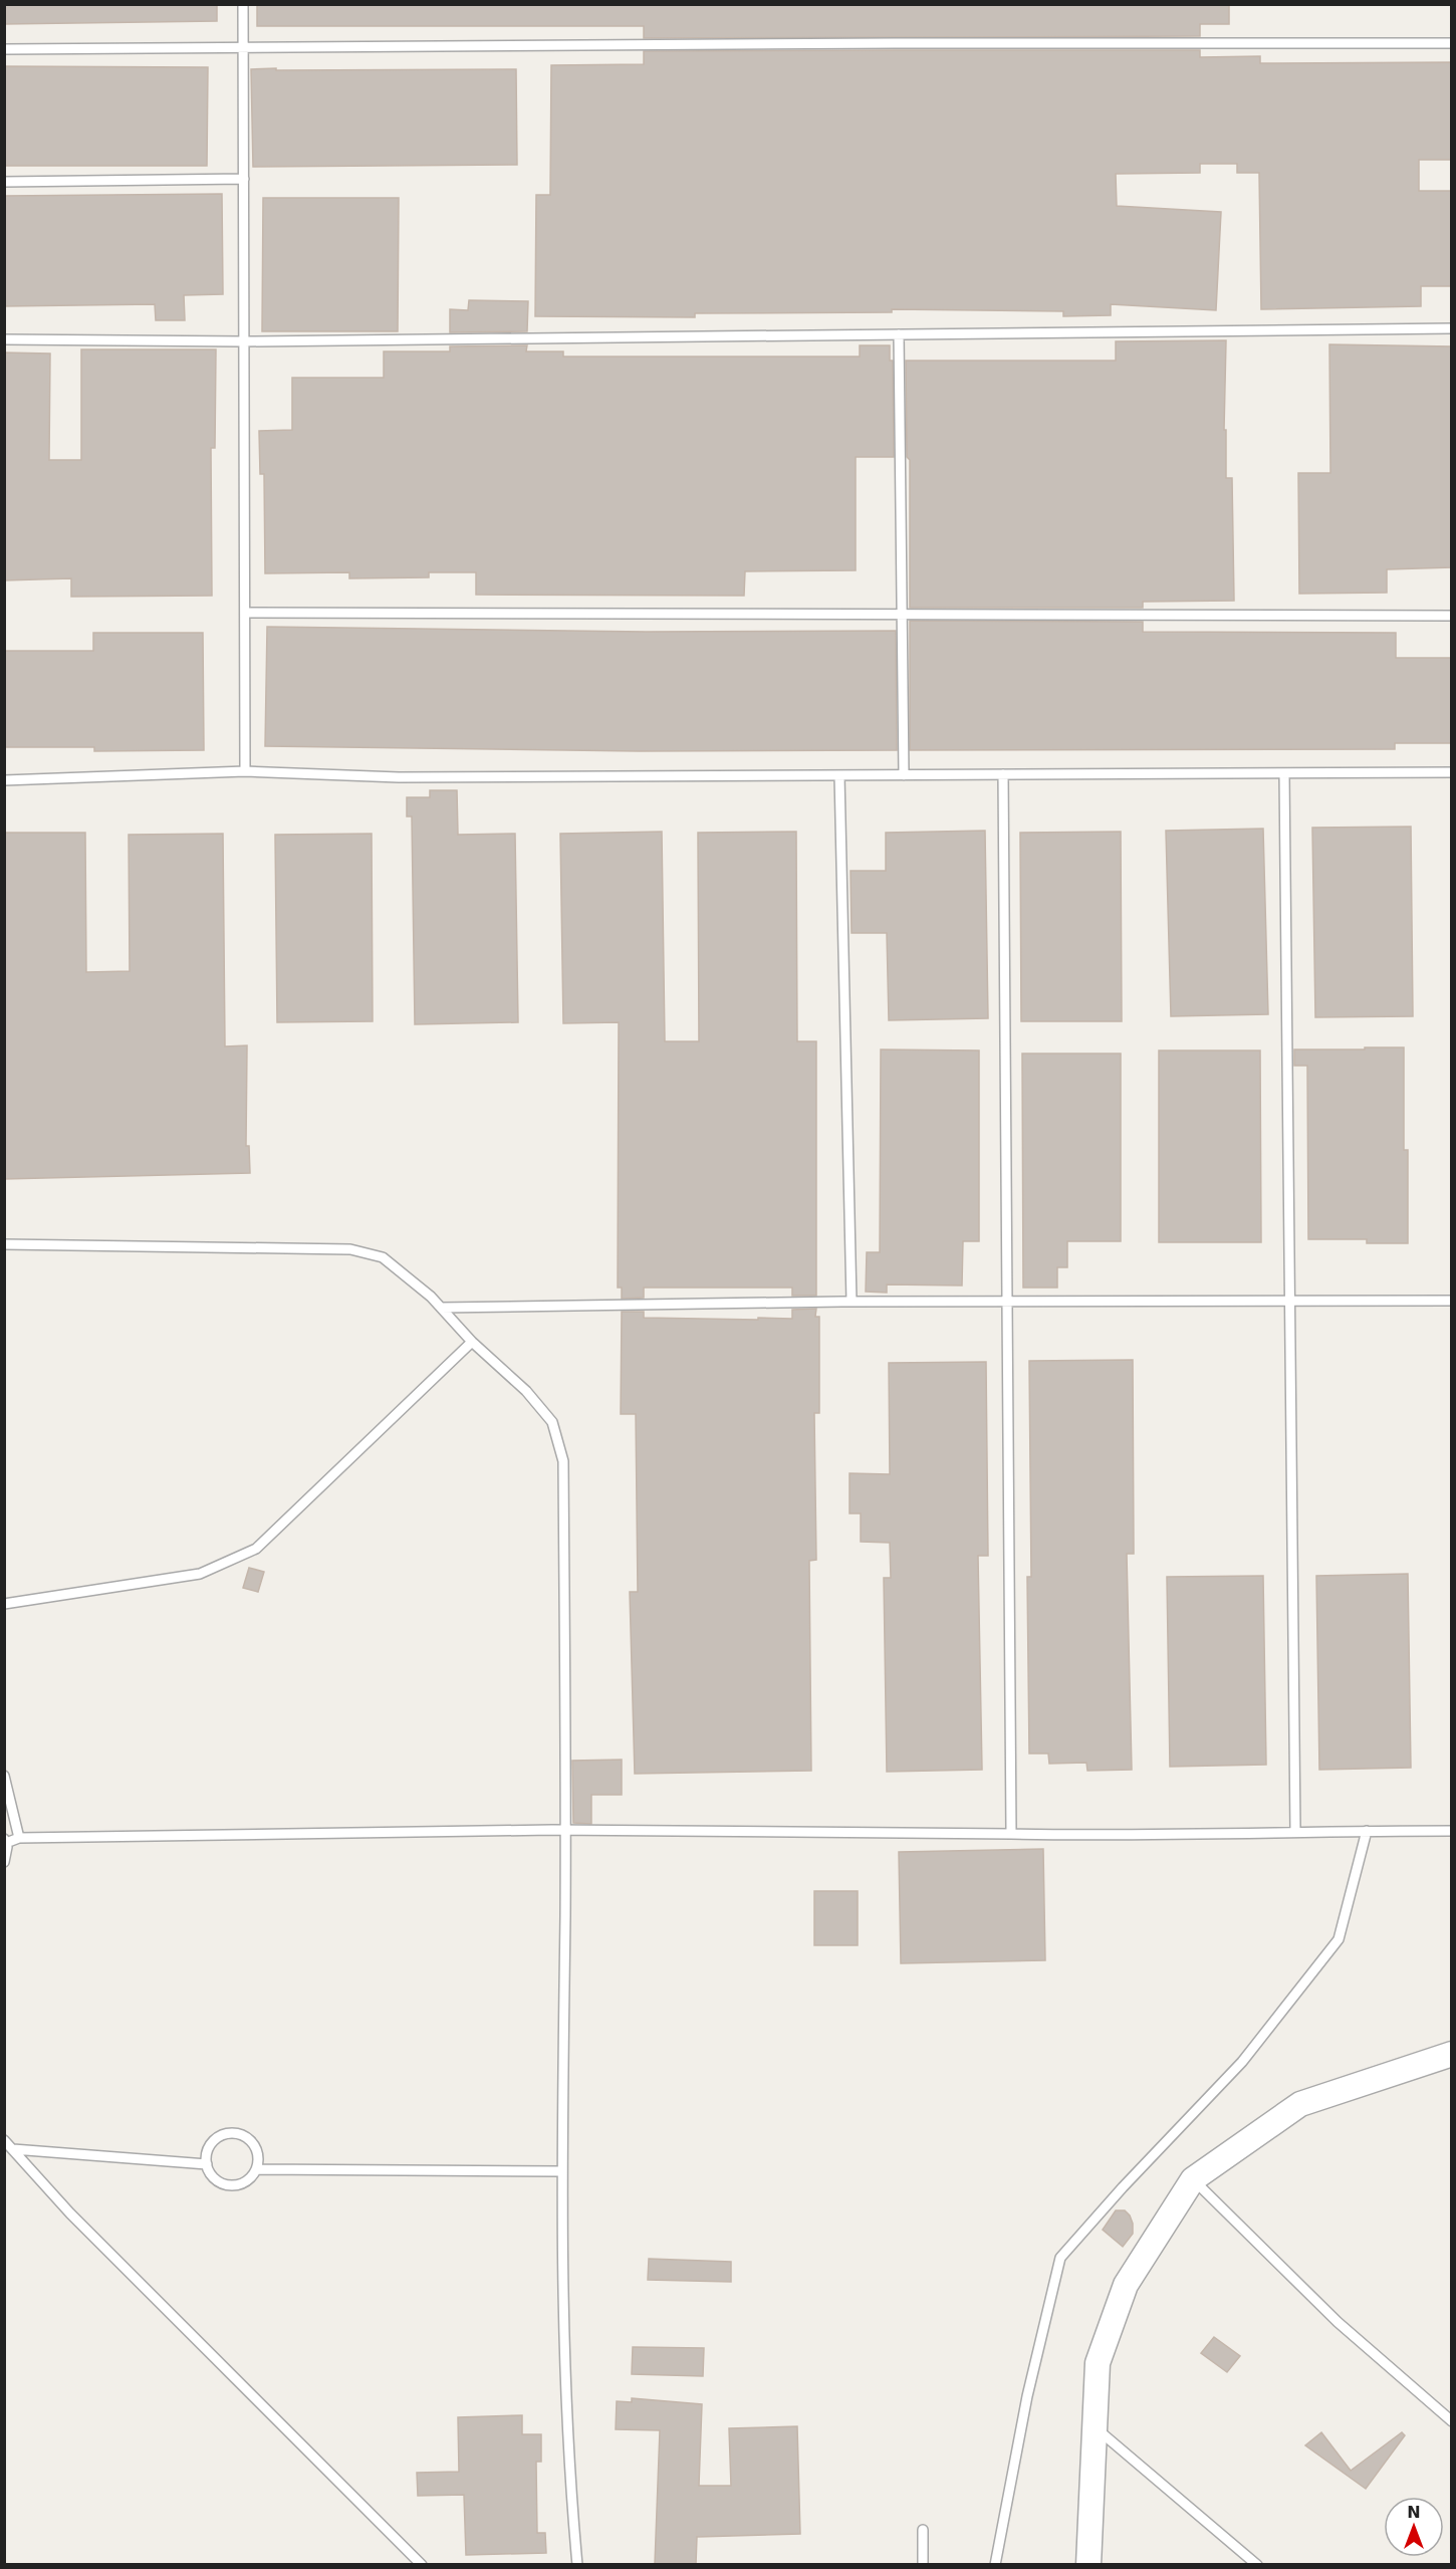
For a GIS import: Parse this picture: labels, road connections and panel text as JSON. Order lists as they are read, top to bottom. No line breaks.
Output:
{"north":"top"}
